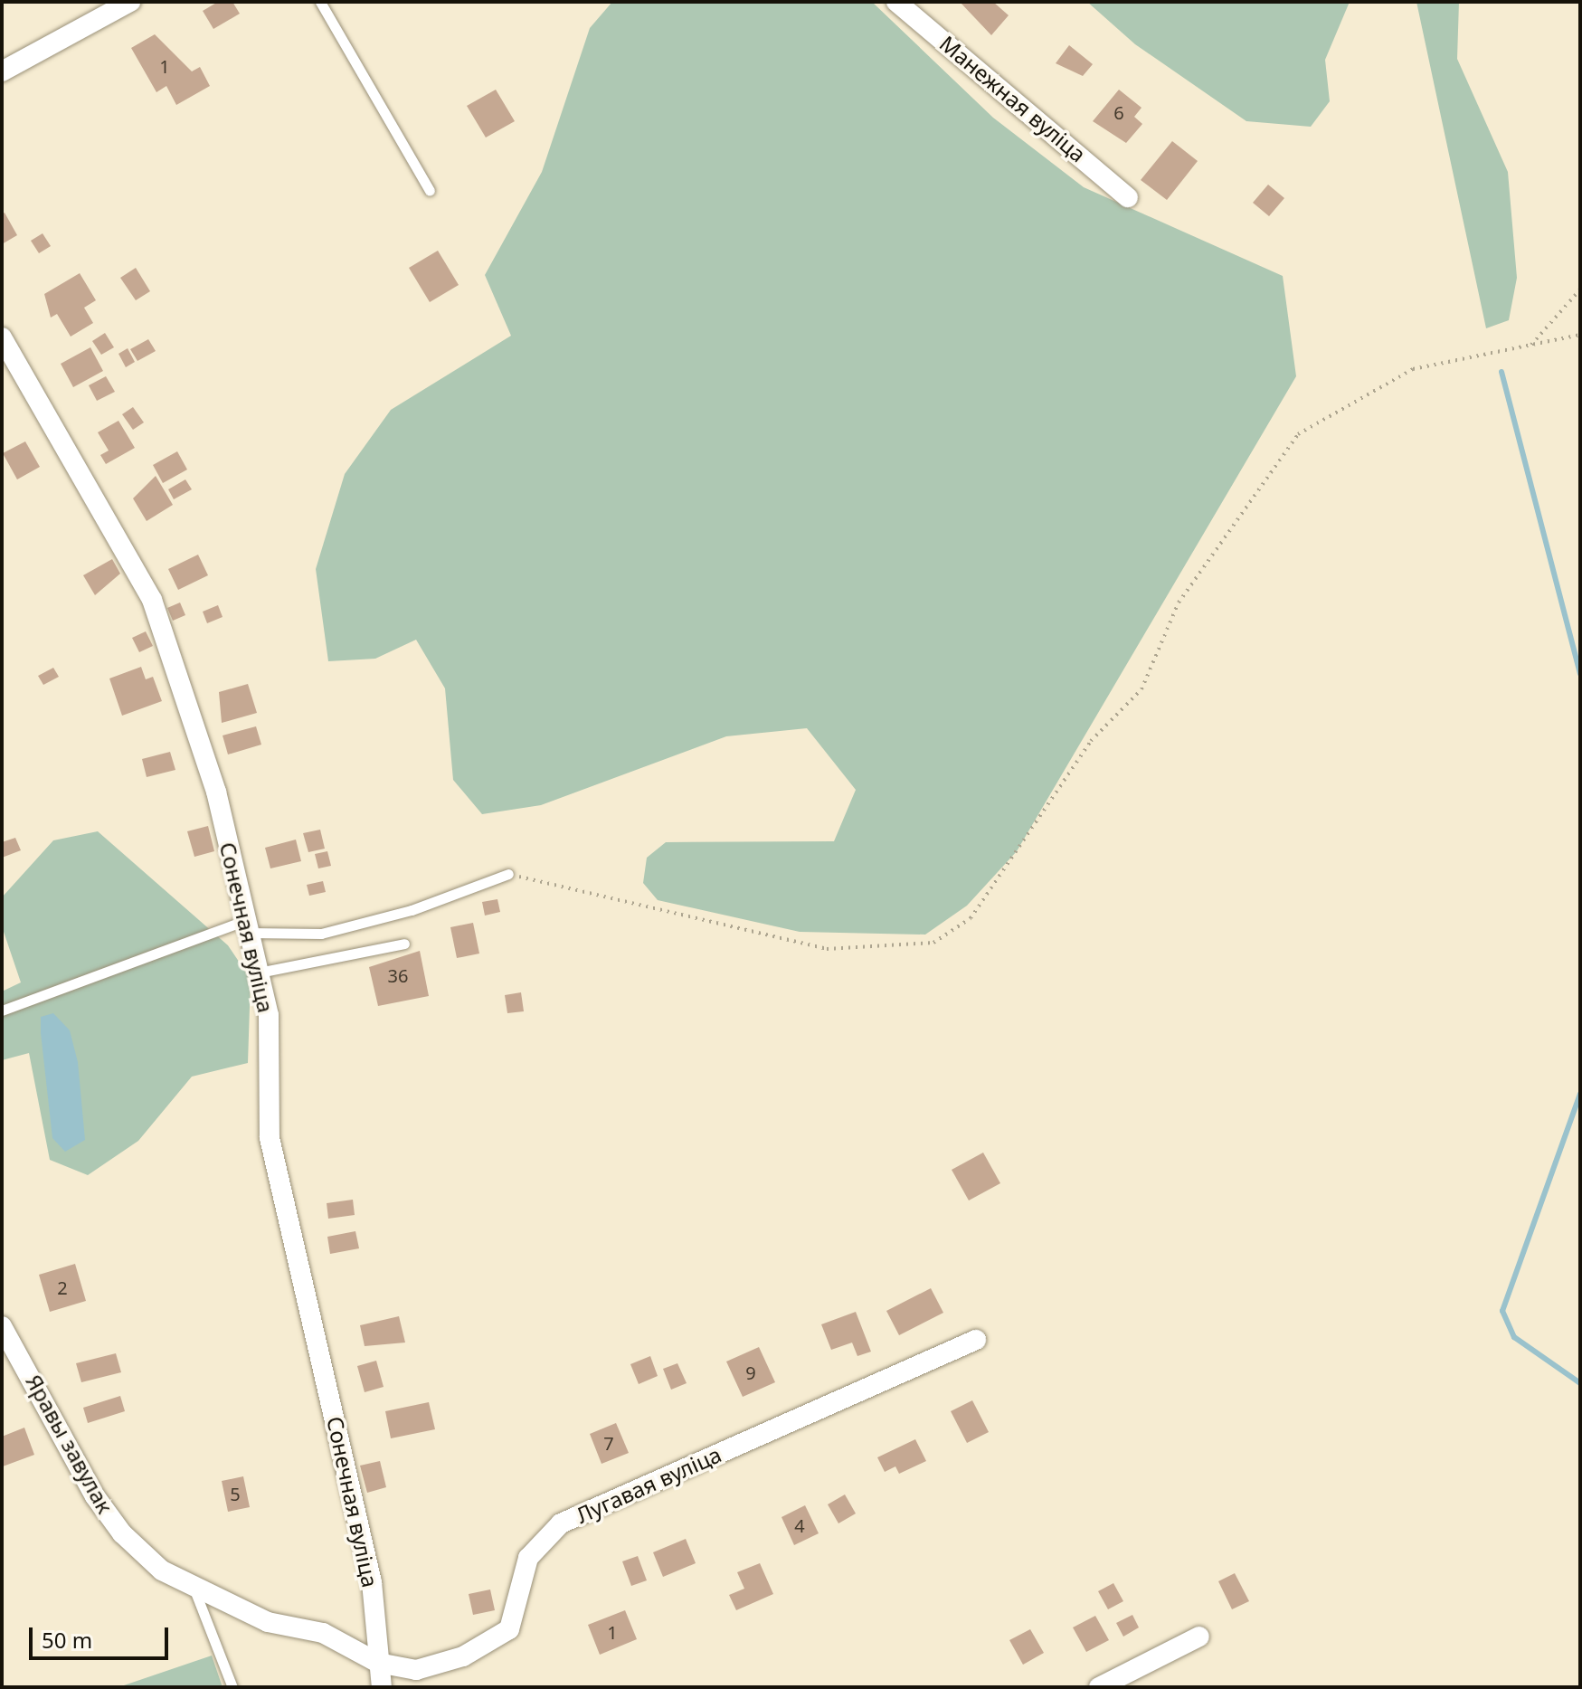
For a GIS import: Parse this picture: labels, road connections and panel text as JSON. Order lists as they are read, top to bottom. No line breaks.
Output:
{"streets":{"street":["Манежная вуліца","Сонечная вуліца","Яравы завулак","Лугавая вуліца"]},"crossings":[["Сонечная вуліца","Яравы завулак"],["Сонечная вуліца","Лугавая вуліца"],["Яравы завулак","Лугавая вуліца"]],"house_numbers":["1","6","36","2","9","7","5","4","1"],"scale_bar":"50 m"}
